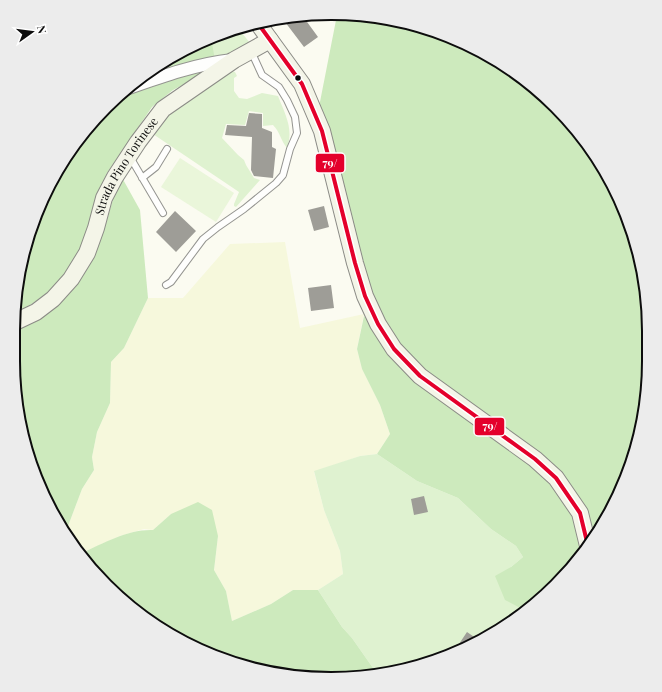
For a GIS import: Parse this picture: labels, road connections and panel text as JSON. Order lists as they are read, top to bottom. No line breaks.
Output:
{"streets":{"street":["Strada Pino Torinese"]},"lines":["transit line 79/"],"north":"right"}
